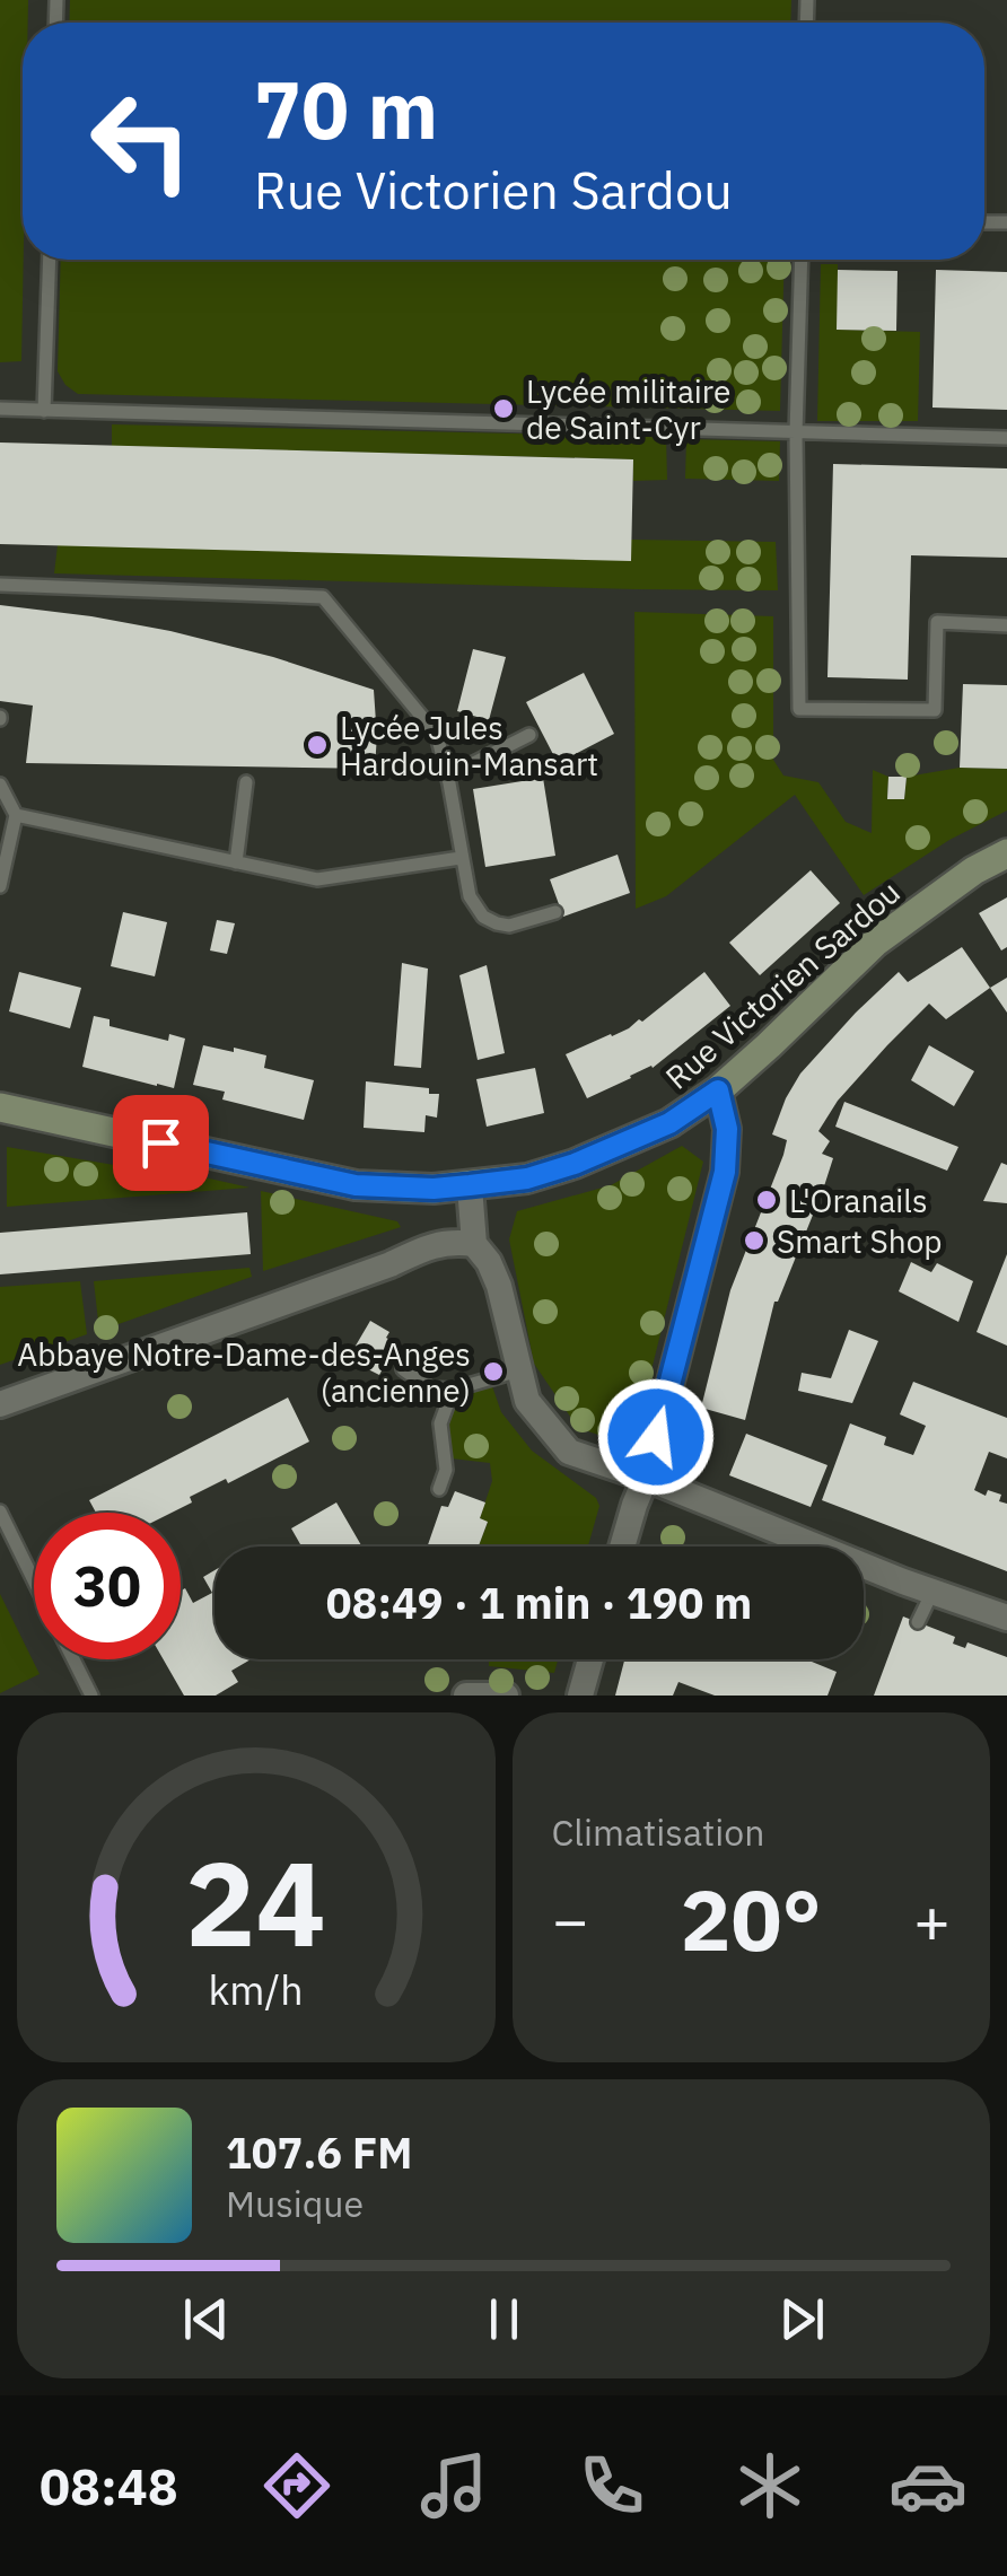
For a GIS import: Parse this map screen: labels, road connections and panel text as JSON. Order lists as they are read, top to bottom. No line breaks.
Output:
{"streets":{"street":["Rue Victorien Sardou"]},"places":["Lycée militaire de Saint-Cyr","Lycée Jules Hardouin-Mansart","L'Oranails","Smart Shop","Abbaye Notre-Dame-des-Anges (ancienne)"],"page":{"turn":["70 m","Rue Victorien Sardou"],"limit":"30","trip":"08:49 · 1 min · 190 m","tile":"Climatisation","heat":["−","20°","+"],"song":["107.6 FM","Musique"],"tabs":"08:48","gauge":["24","km/h"]}}
